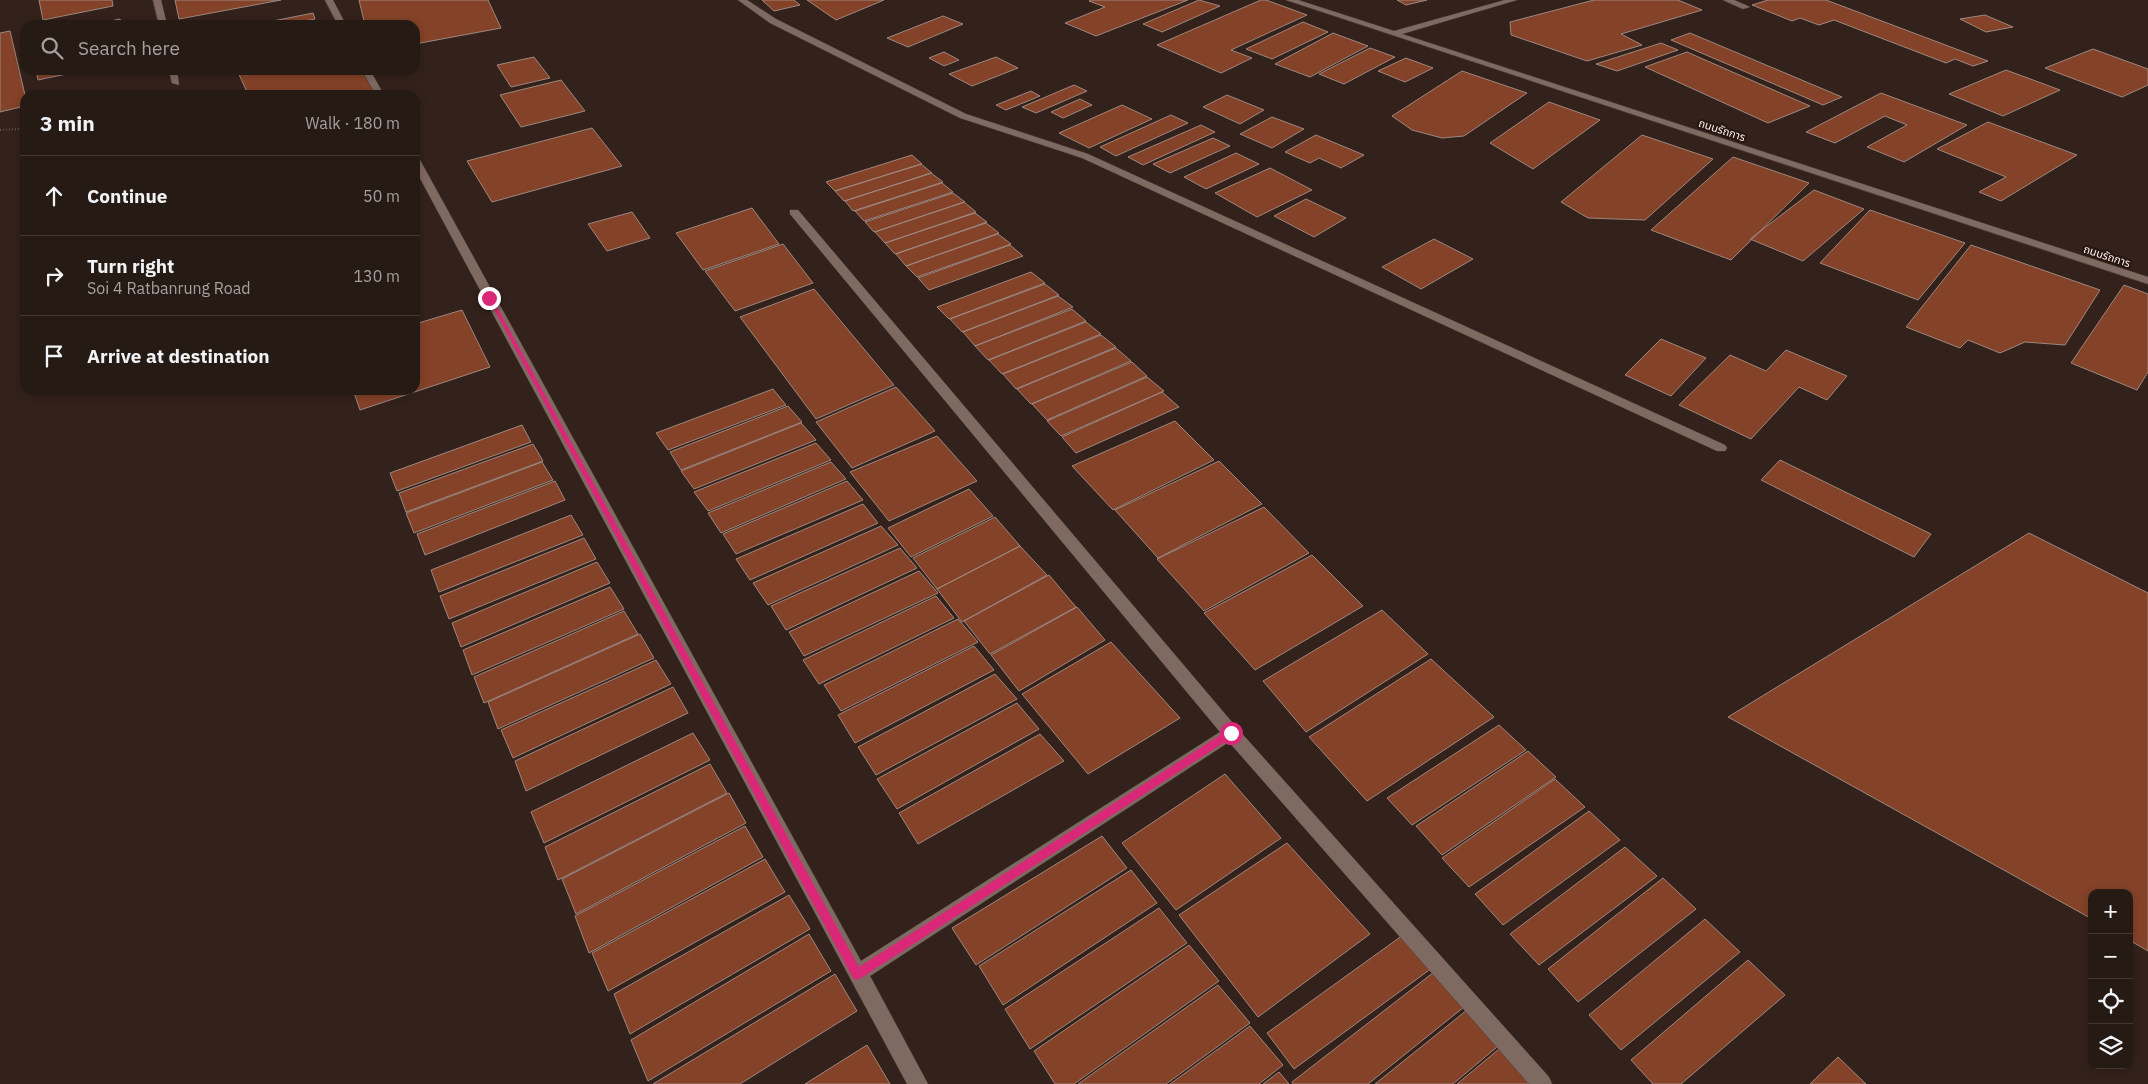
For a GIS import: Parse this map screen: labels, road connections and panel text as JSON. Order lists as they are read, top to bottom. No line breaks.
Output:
{"streets":{"street":["ถนนรัถการ"]},"page":{"search":"Search here","heading":["3 min","Walk · 180 m"],"list":[["Continue","50 m"],["Turn right","Soi 4 Ratbanrung Road","130 m"],"Arrive at destination"],"map_buttons":["+","−"]}}
